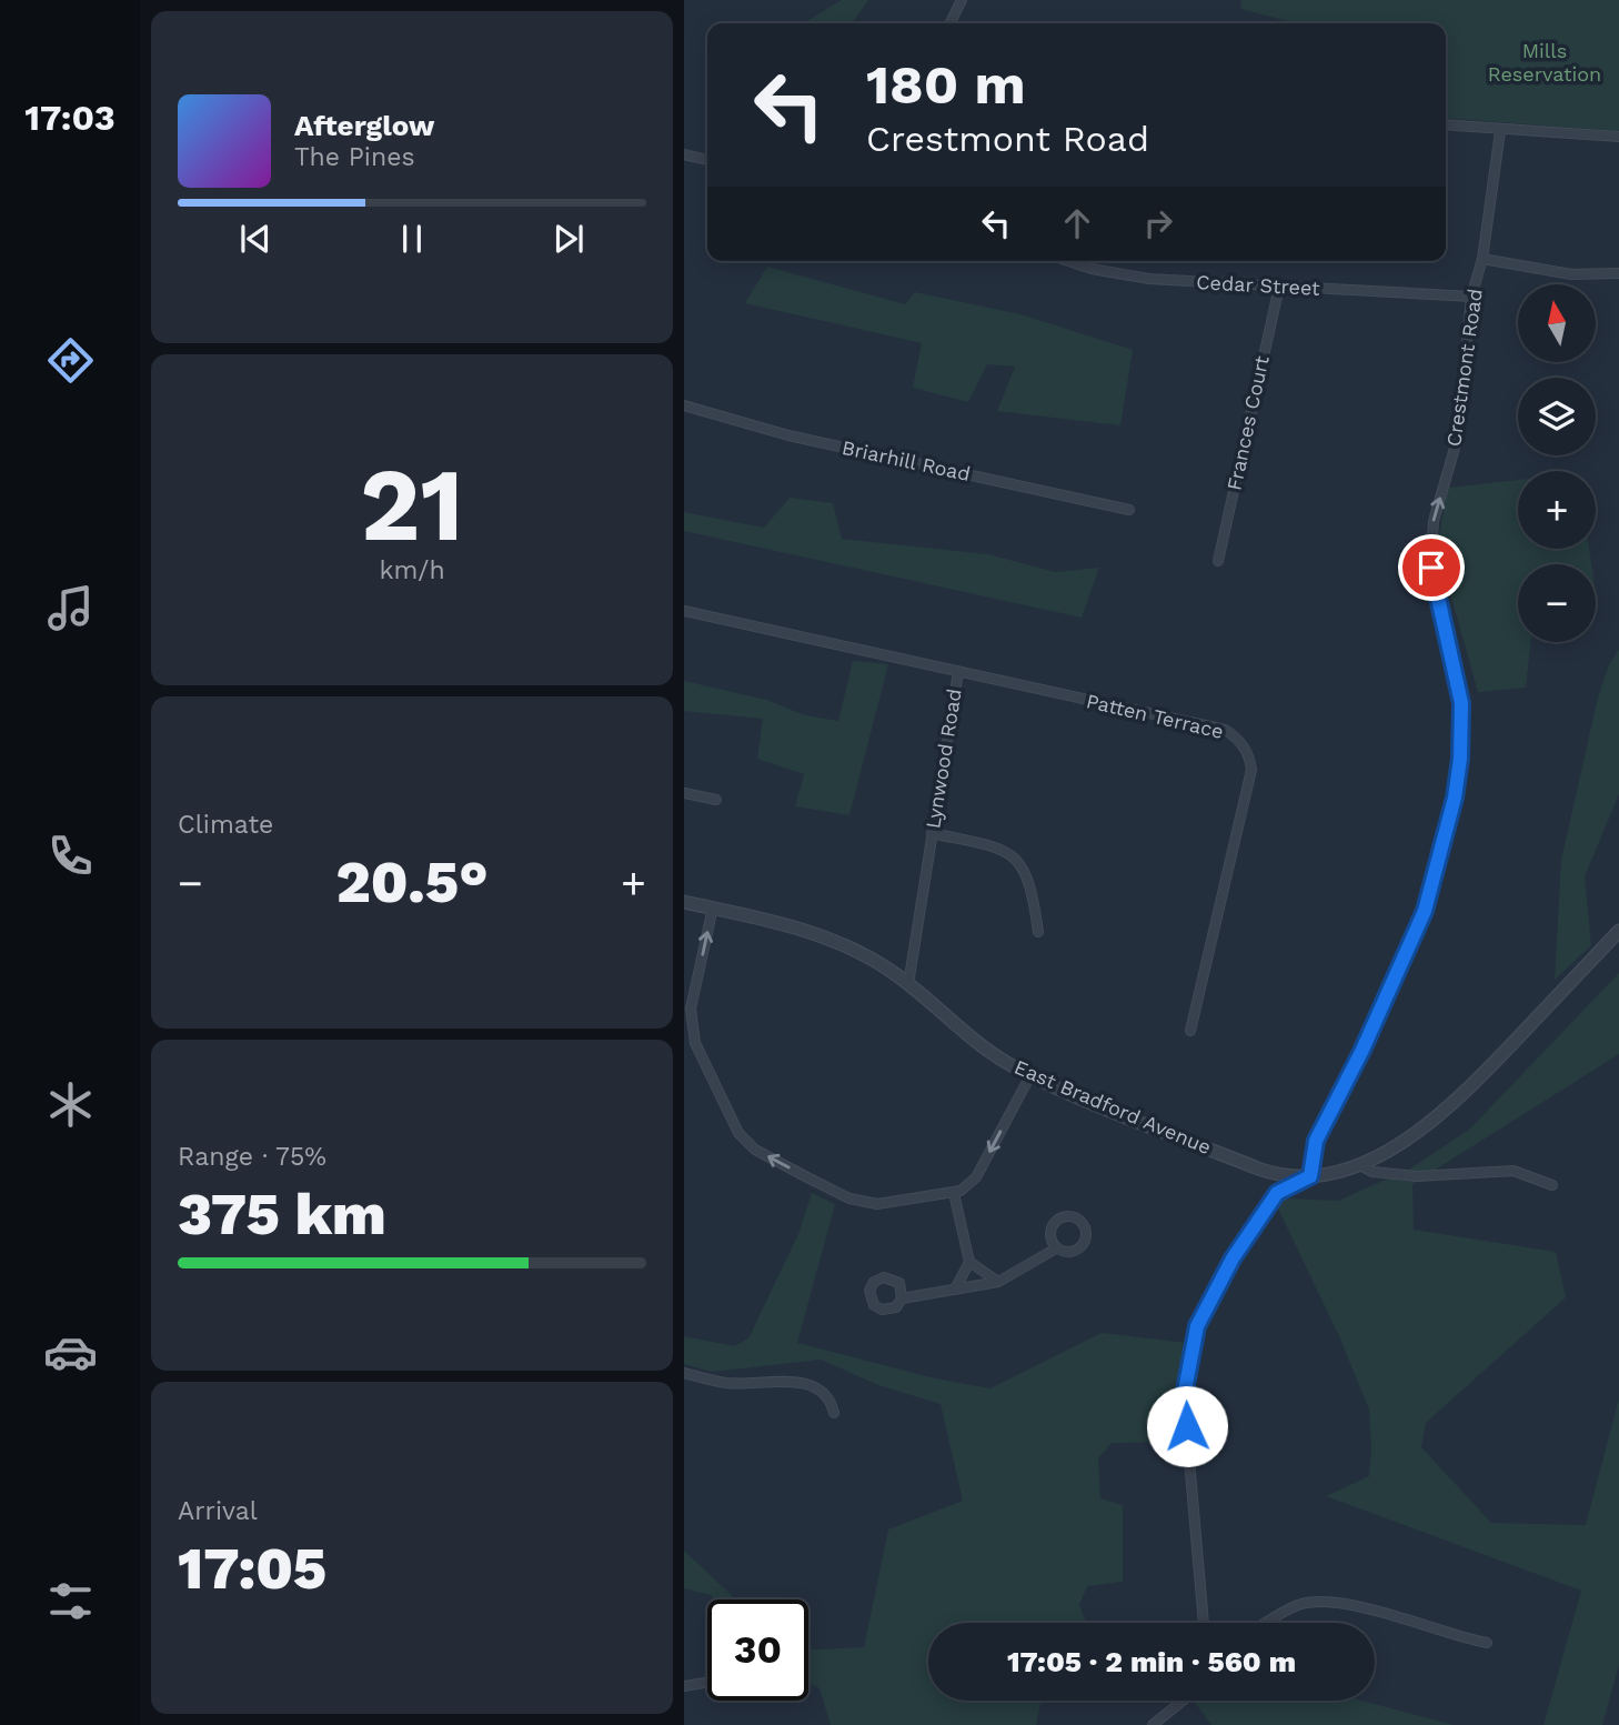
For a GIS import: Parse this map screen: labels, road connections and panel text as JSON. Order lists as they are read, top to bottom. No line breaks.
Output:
{"streets":{"street":["Cedar Street","Crestmont Road","Frances Court","Briarhill Road","Patten Terrace","Lynwood Road","East Bradford Avenue"]},"crossings":[["Cedar Street","Crestmont Road"],["Cedar Street","Frances Court"],["Crestmont Road","East Bradford Avenue"],["Patten Terrace","Lynwood Road"],["Lynwood Road","East Bradford Avenue"]],"one_way":["Crestmont Road"],"parks":["Mills Reservation"],"north":"top","page":{"tabs":"17:03","turn":["180 m","Crestmont Road"],"song":["Afterglow","The Pines"],"map_buttons":["+","−"],"tile":[["21","km/h"],"Climate",["Range · 75%","375 km"],["Arrival","17:05"]],"heat":["−","20.5°","+"],"limit":"30","trip":"17:05 · 2 min · 560 m"}}
